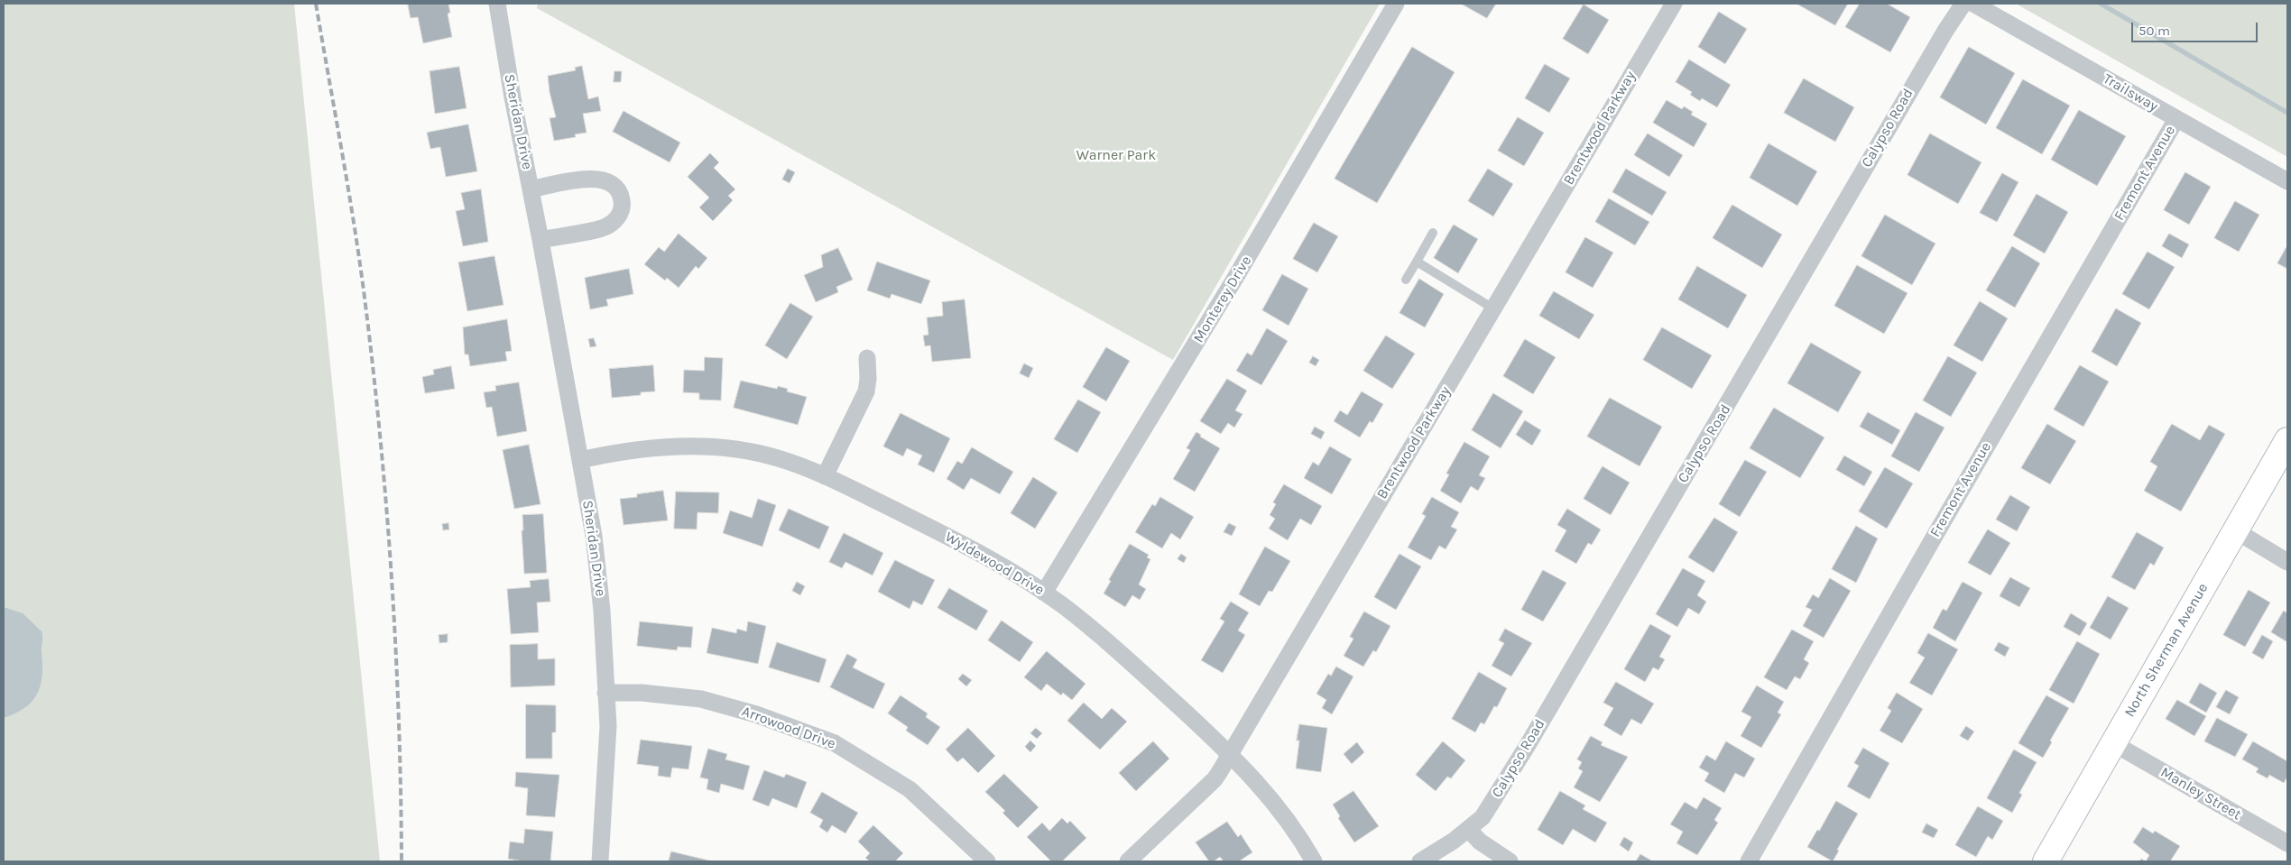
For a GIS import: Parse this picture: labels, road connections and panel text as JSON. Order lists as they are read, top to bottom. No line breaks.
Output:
{"streets":{"street":["Trailsway","Sheridan Drive","Brentwood Parkway","Calypso Road","Fremont Avenue","Monterey Drive","Wyldewood Drive","North Sherman Avenue","Arrowood Drive","Manley Street"]},"crossings":[["Trailsway","Fremont Avenue"],["Sheridan Drive","Wyldewood Drive"],["Sheridan Drive","Arrowood Drive"],["Brentwood Parkway","Wyldewood Drive"],["Monterey Drive","Wyldewood Drive"],["North Sherman Avenue","Manley Street"]],"parks":["Warner Park"],"scale_bar":"50 m"}
